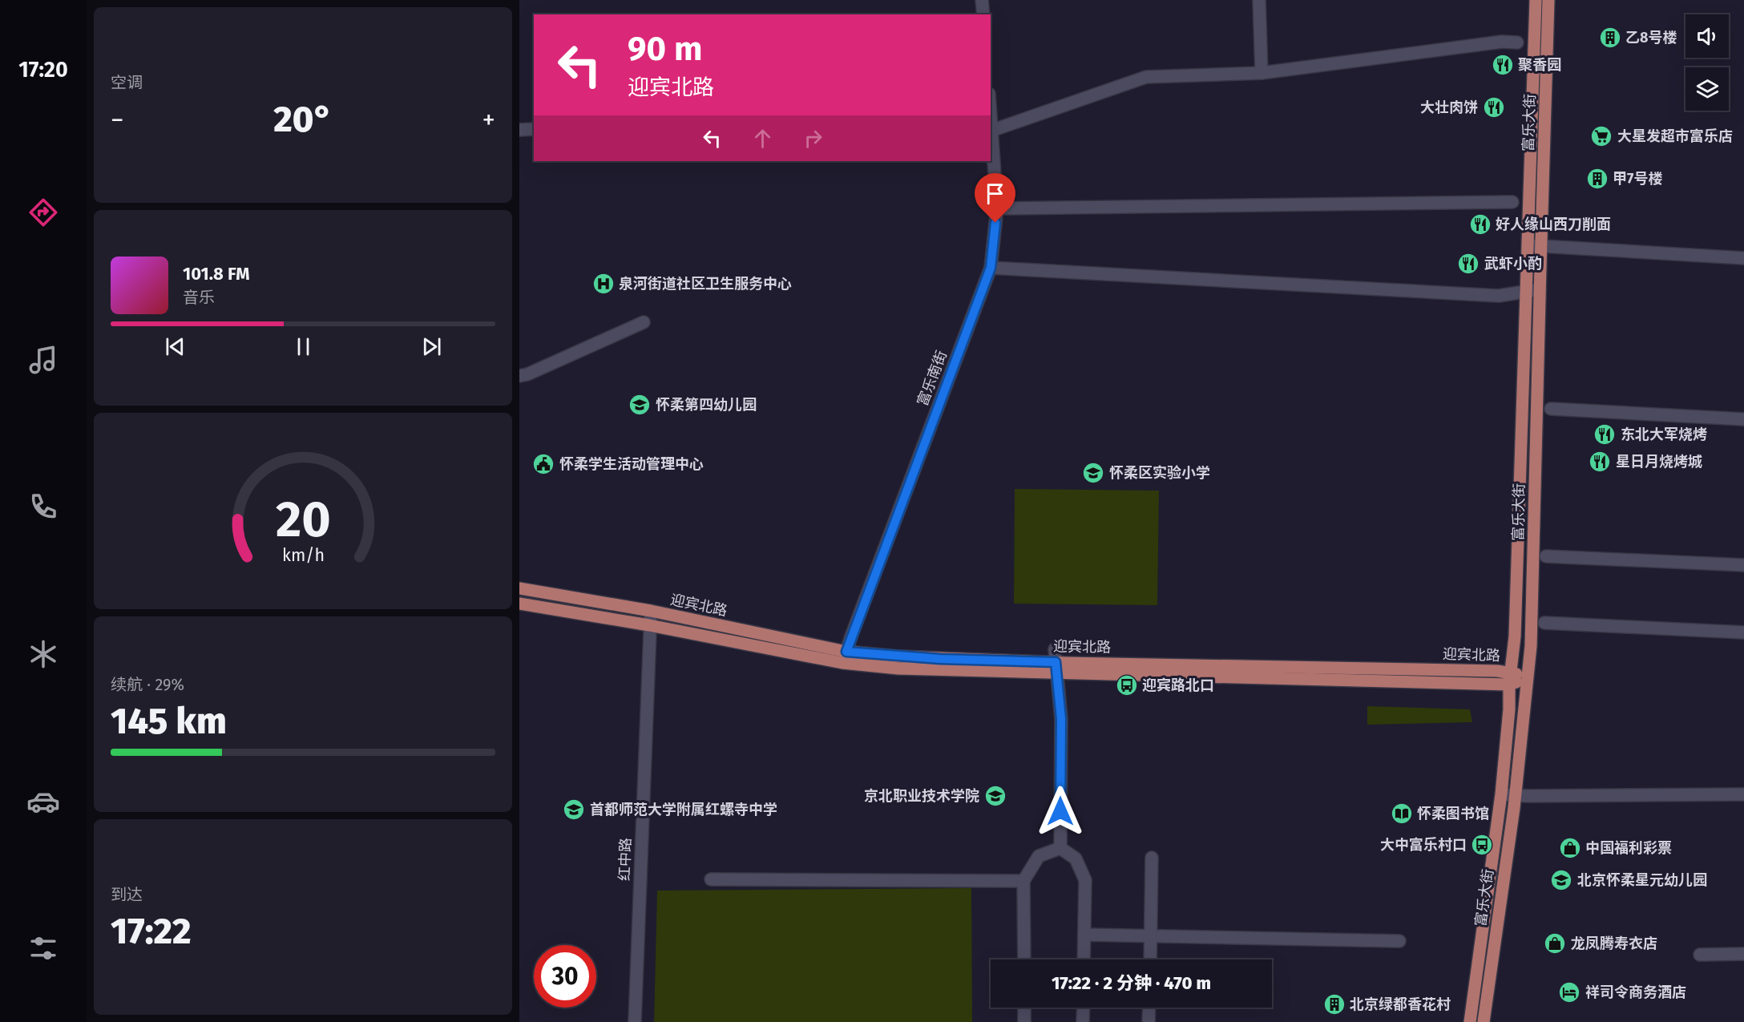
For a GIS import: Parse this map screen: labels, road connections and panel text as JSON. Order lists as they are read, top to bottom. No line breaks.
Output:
{"streets":{"main road":["富乐大街","迎宾北路"],"street":["富乐南街","红中路"]},"crossings":[["富乐大街","迎宾北路"],["富乐南街","迎宾北路"],["迎宾北路","红中路"]],"places":{"building":["乙8号楼","甲7号楼","北京绿都香花村"],"restaurant":["聚香园","大壮肉饼","好人缘山西刀削面","武虾小酌","东北大军烧烤","星日月烧烤城"],"supermarket":["大星发超市富乐店"],"hospital":["泉河街道社区卫生服务中心"],"school or university":["怀柔第四幼儿园","怀柔区实验小学","京北职业技术学院","首都师范大学附属红螺寺中学","北京怀柔星元幼儿园"],"public building":["怀柔学生活动管理中心"],"bus stop":["迎宾路北口","大中富乐村口"],"library":["怀柔图书馆"],"shop":["中国福利彩票","龙凤腾寿衣店"],"hotel":["祥司令商务酒店"]},"page":{"tabs":"17:20","tile":["空调",["续航 · 29%","145 km"],["到达","17:22"]],"turn":["90 m","迎宾北路"],"heat":["−","20°","+"],"song":["101.8 FM","音乐"],"limit":"30","trip":"17:22 · 2 分钟 · 470 m","gauge":["20","km/h"]}}
